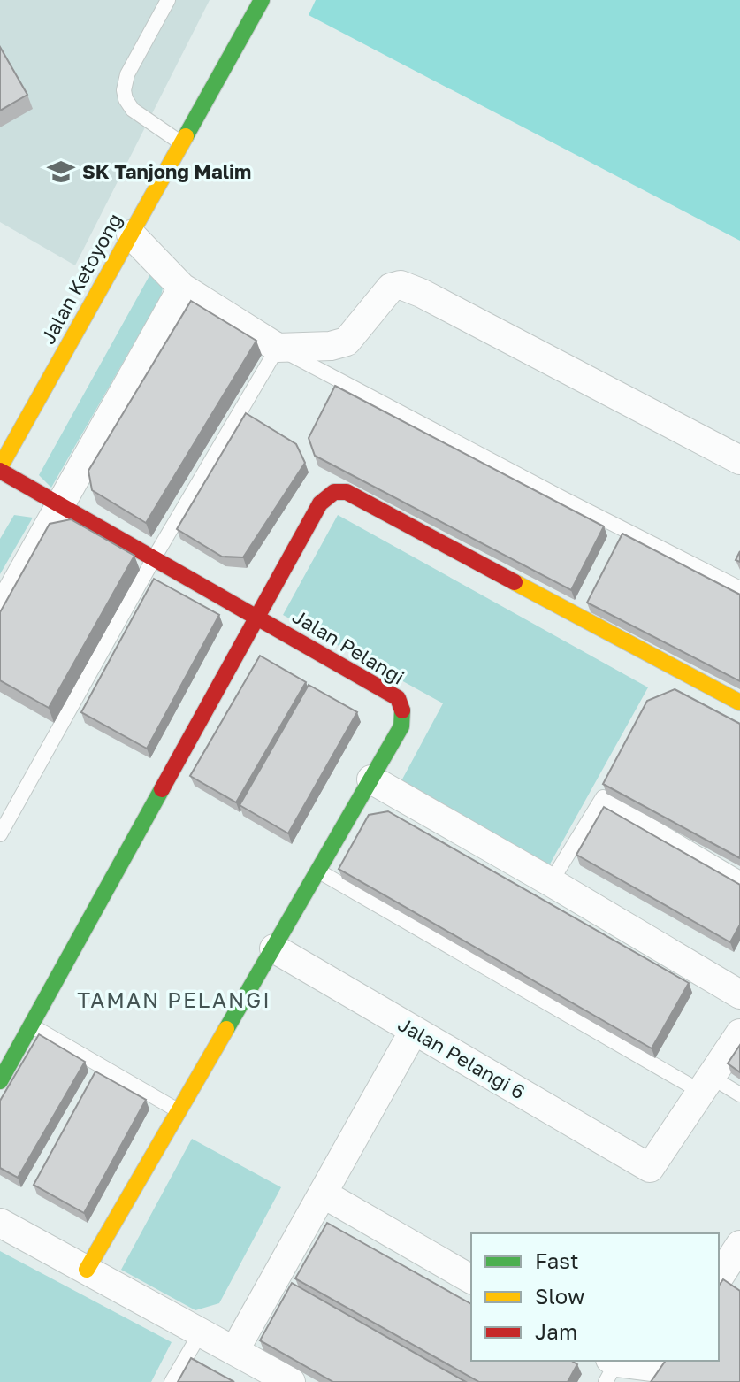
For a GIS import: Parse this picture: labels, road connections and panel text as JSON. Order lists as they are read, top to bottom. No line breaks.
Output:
{"streets":{"street":["Jalan Ketoyong","Jalan Pelangi","Jalan Pelangi 6"]},"crossings":[["Jalan Pelangi","Jalan Pelangi 6"]],"districts":["TAMAN PELANGI"],"places":{"school or university":["SK Tanjong Malim"]},"legend":["Fast","Slow","Jam"]}
